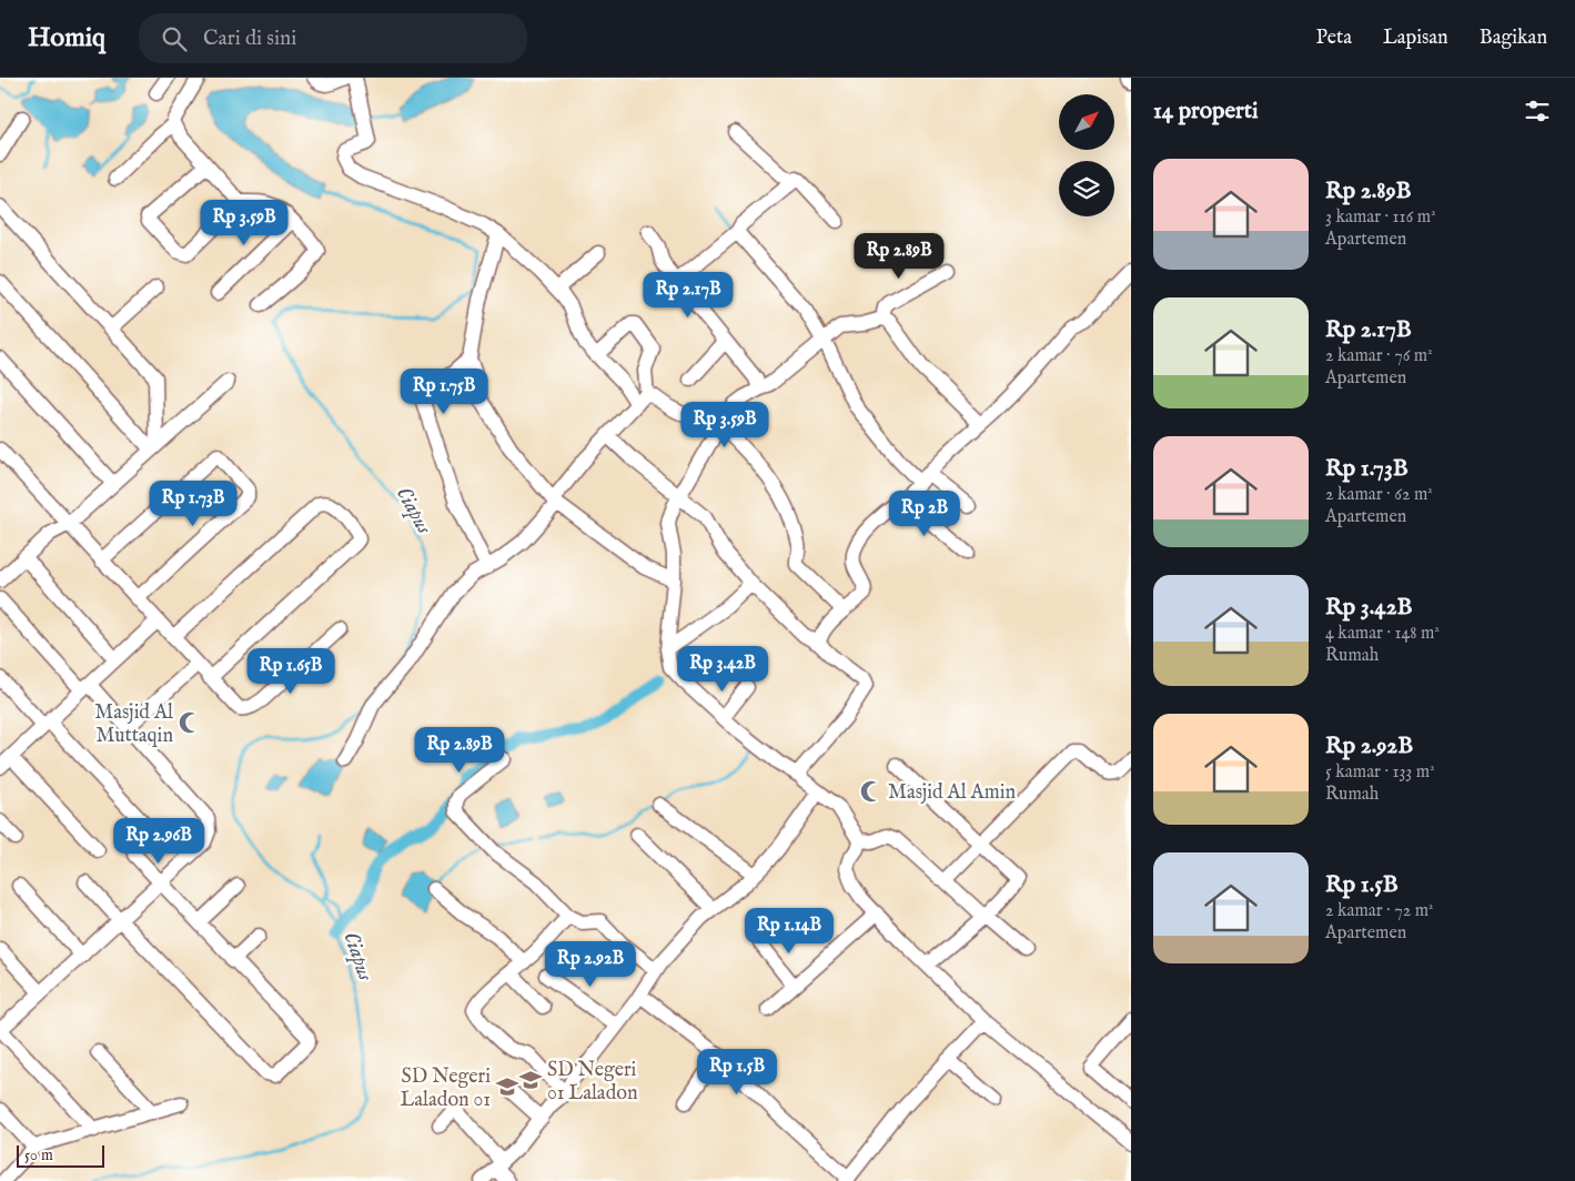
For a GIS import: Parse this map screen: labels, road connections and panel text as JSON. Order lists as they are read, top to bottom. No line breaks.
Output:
{"water":["Ciapus"],"places":{"mosque":["Masjid Al Muttaqin","Masjid Al Amin"],"school or university":["SD Negeri 01 Laladon","SD Negeri Laladon 01"]},"scale_bar":"50 m","north":"top right","page":{"header":"Homiq","search":"Cari di sini","nav":["Peta","Lapisan","Bagikan"],"heading":"14 properti","list":[{"name":"Rp 2.89B","note":"3 kamar · 116 m² · Apartemen"},{"name":"Rp 2.17B","note":"2 kamar · 76 m² · Apartemen"},{"name":"Rp 1.73B","note":"2 kamar · 62 m² · Apartemen"},{"name":"Rp 3.42B","note":"4 kamar · 148 m² · Rumah"},{"name":"Rp 2.92B","note":"5 kamar · 133 m² · Rumah"},{"name":"Rp 1.5B","note":"2 kamar · 72 m² · Apartemen"}],"price":["Rp 3.59B","Rp 2.89B","Rp 2.17B","Rp 1.75B","Rp 3.59B","Rp 1.73B","Rp 2B","Rp 3.42B","Rp 1.65B","Rp 2.89B","Rp 2.96B","Rp 1.14B","Rp 2.92B","Rp 1.5B"],"scale":"50 m"}}
